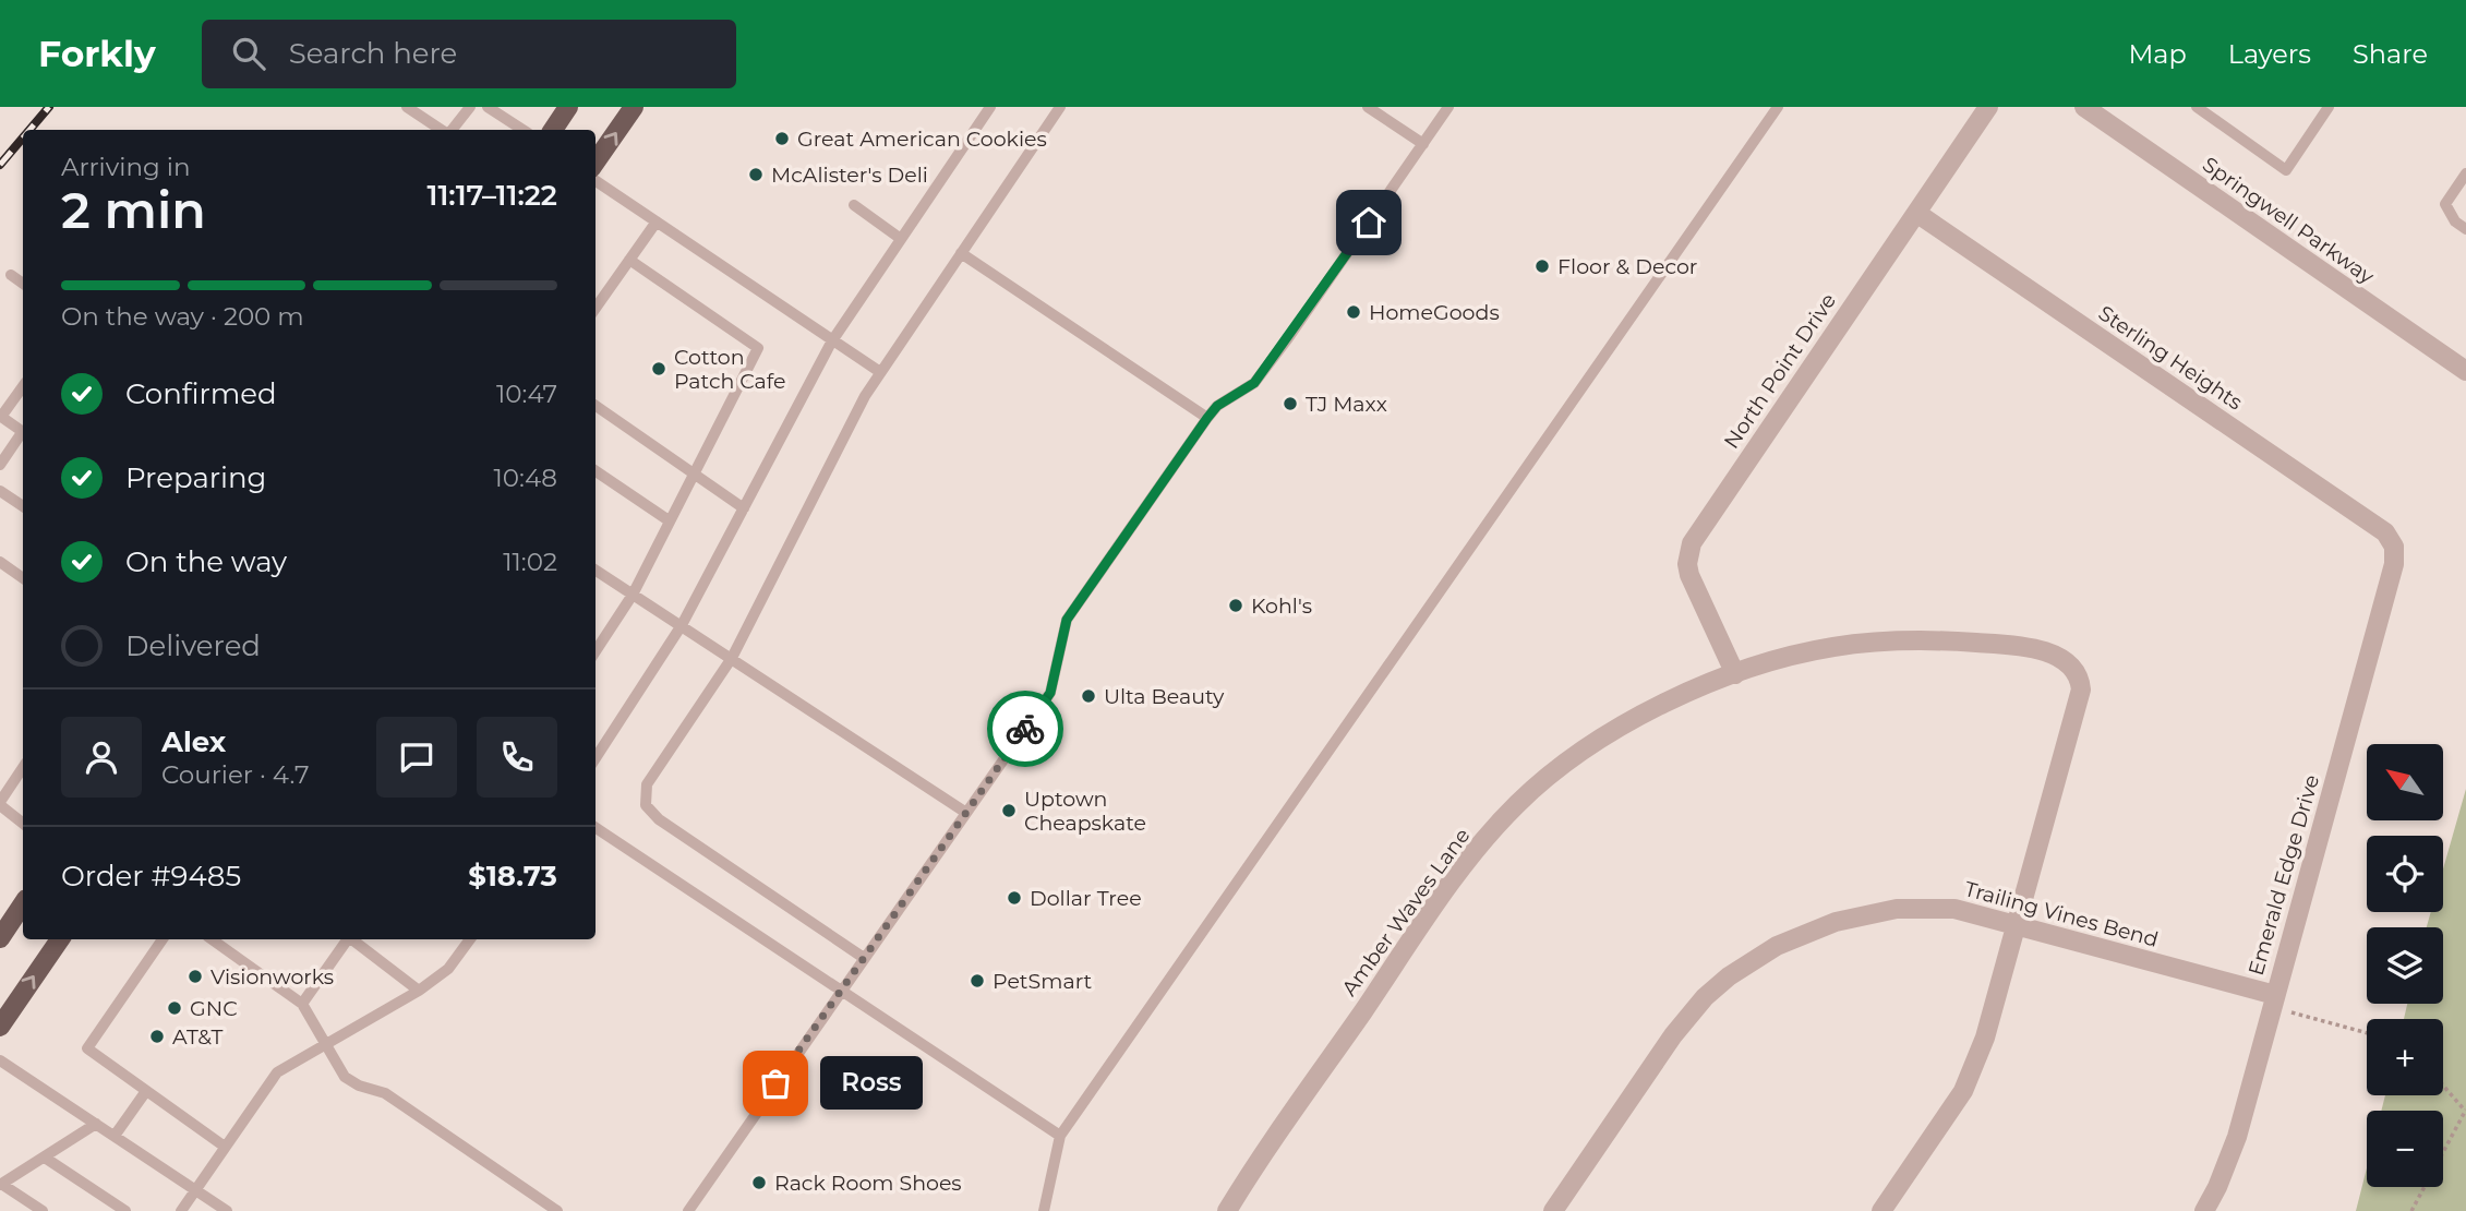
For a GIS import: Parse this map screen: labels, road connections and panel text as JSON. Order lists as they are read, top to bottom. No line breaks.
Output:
{"streets":{"street":["Springwell Parkway","Sterling Heights","North Point Drive","Emerald Edge Drive","Amber Waves Lane","Trailing Vines Bend"]},"crossings":[["Sterling Heights","North Point Drive"],["Sterling Heights","Emerald Edge Drive"],["North Point Drive","Amber Waves Lane"],["Emerald Edge Drive","Trailing Vines Bend"],["Amber Waves Lane","Trailing Vines Bend"]],"places":["Great American Cookies","McAlister's Deli","Floor & Decor","HomeGoods","Cotton Patch Cafe","TJ Maxx","Kohl's","Ulta Beauty","Uptown Cheapskate","Dollar Tree","Visionworks","PetSmart","GNC","AT&T","Ross","Rack Room Shoes"],"north":"top left","page":{"header":"Forkly","search":"Search here","nav":["Map","Layers","Share"],"heading":["2 min","Arriving in","11:17–11:22"],"panel":["Alex","Courier · 4.7","Order #9485","$18.73"],"bar":"On the way · 200 m","list":[["Confirmed","10:47"],["Preparing","10:48"],["On the way","11:02"],"Delivered"],"map_buttons":["+","−"],"bubble":"Ross"}}
